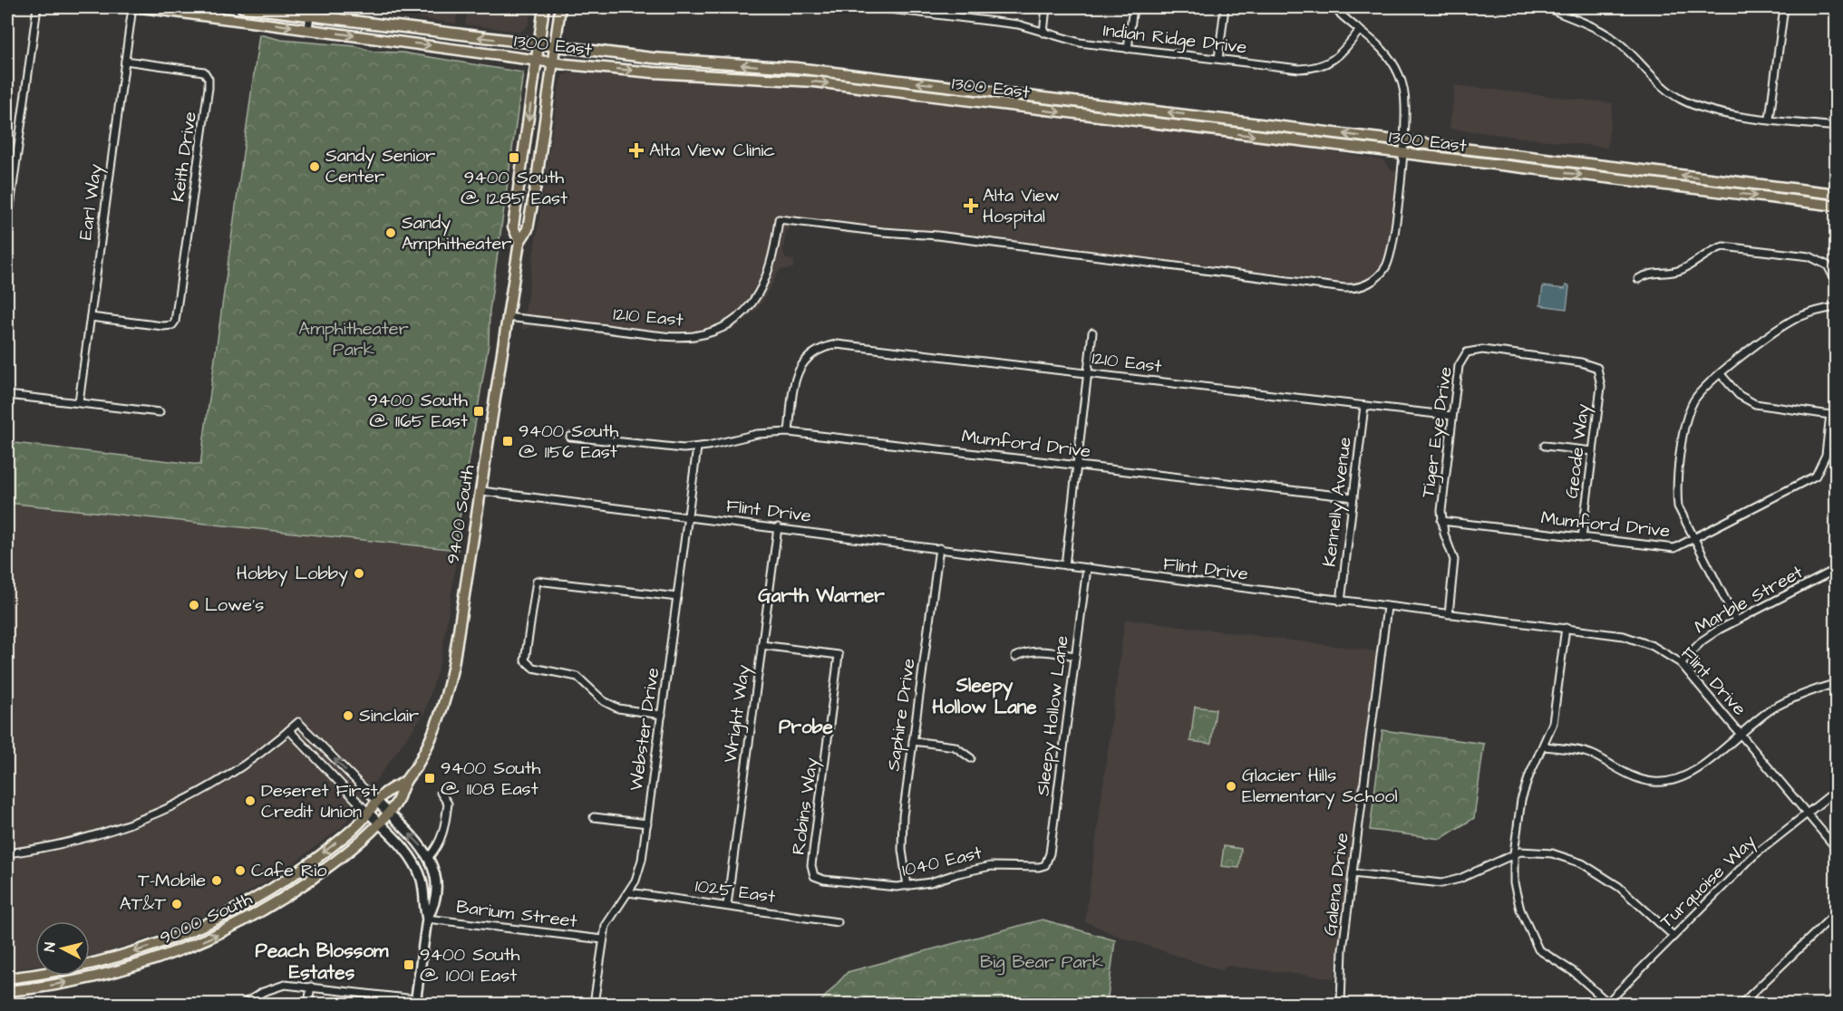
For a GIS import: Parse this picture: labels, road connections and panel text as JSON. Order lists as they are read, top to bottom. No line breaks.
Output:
{"streets":{"main road":["1300 East","9400 South","9000 South"],"street":["Indian Ridge Drive","Keith Drive","Earl Way","1210 East","Tiger Eye Drive","Mumford Drive","Geode Way","Kennelly Avenue","Flint Drive","Marble Street","Wright Way","Saphire Drive","Sleepy Hollow Lane","Webster Drive","Robins Way","1040 East","Turquoise Way","Galena Drive","1025 East","Barium Street"]},"crossings":[["1300 East","1210 East"],["1300 East","9400 South"],["Keith Drive","Earl Way"],["1210 East","Tiger Eye Drive"],["1210 East","Mumford Drive"],["1210 East","Kennelly Avenue"],["1210 East","9400 South"],["Tiger Eye Drive","Mumford Drive"],["Tiger Eye Drive","Geode Way"],["Tiger Eye Drive","Flint Drive"],["Mumford Drive","Geode Way"],["Mumford Drive","Kennelly Avenue"],["Mumford Drive","Webster Drive"],["Kennelly Avenue","Flint Drive"],["Flint Drive","9400 South"],["Flint Drive","Marble Street"],["Flint Drive","Wright Way"],["Flint Drive","Saphire Drive"],["Flint Drive","Sleepy Hollow Lane"],["Flint Drive","Webster Drive"],["Flint Drive","Turquoise Way"],["Flint Drive","Galena Drive"],["9400 South","9000 South"],["Wright Way","Robins Way"],["Wright Way","1025 East"],["Saphire Drive","1040 East"],["Sleepy Hollow Lane","1040 East"],["Webster Drive","1025 East"],["Webster Drive","Barium Street"],["Robins Way","1040 East"]],"districts":["Garth Warner","Sleepy Hollow Lane","Probe","Peach Blossom Estates"],"parks":["Amphitheater Park","Big Bear Park"],"places":{"health":["Alta View Clinic","Alta View Hospital"],"transit":["9400 South @ 1285 East","9400 South @ 1165 East","9400 South @ 1156 East","9400 South @ 1108 East","9400 South @ 1001 East"],"other":["Sandy Senior Center","Sandy Amphitheater","Hobby Lobby","Lowe's","Sinclair","Glacier Hills Elementary School","Deseret First Credit Union","Cafe Rio","T-Mobile","AT&T"]},"north":"left"}
